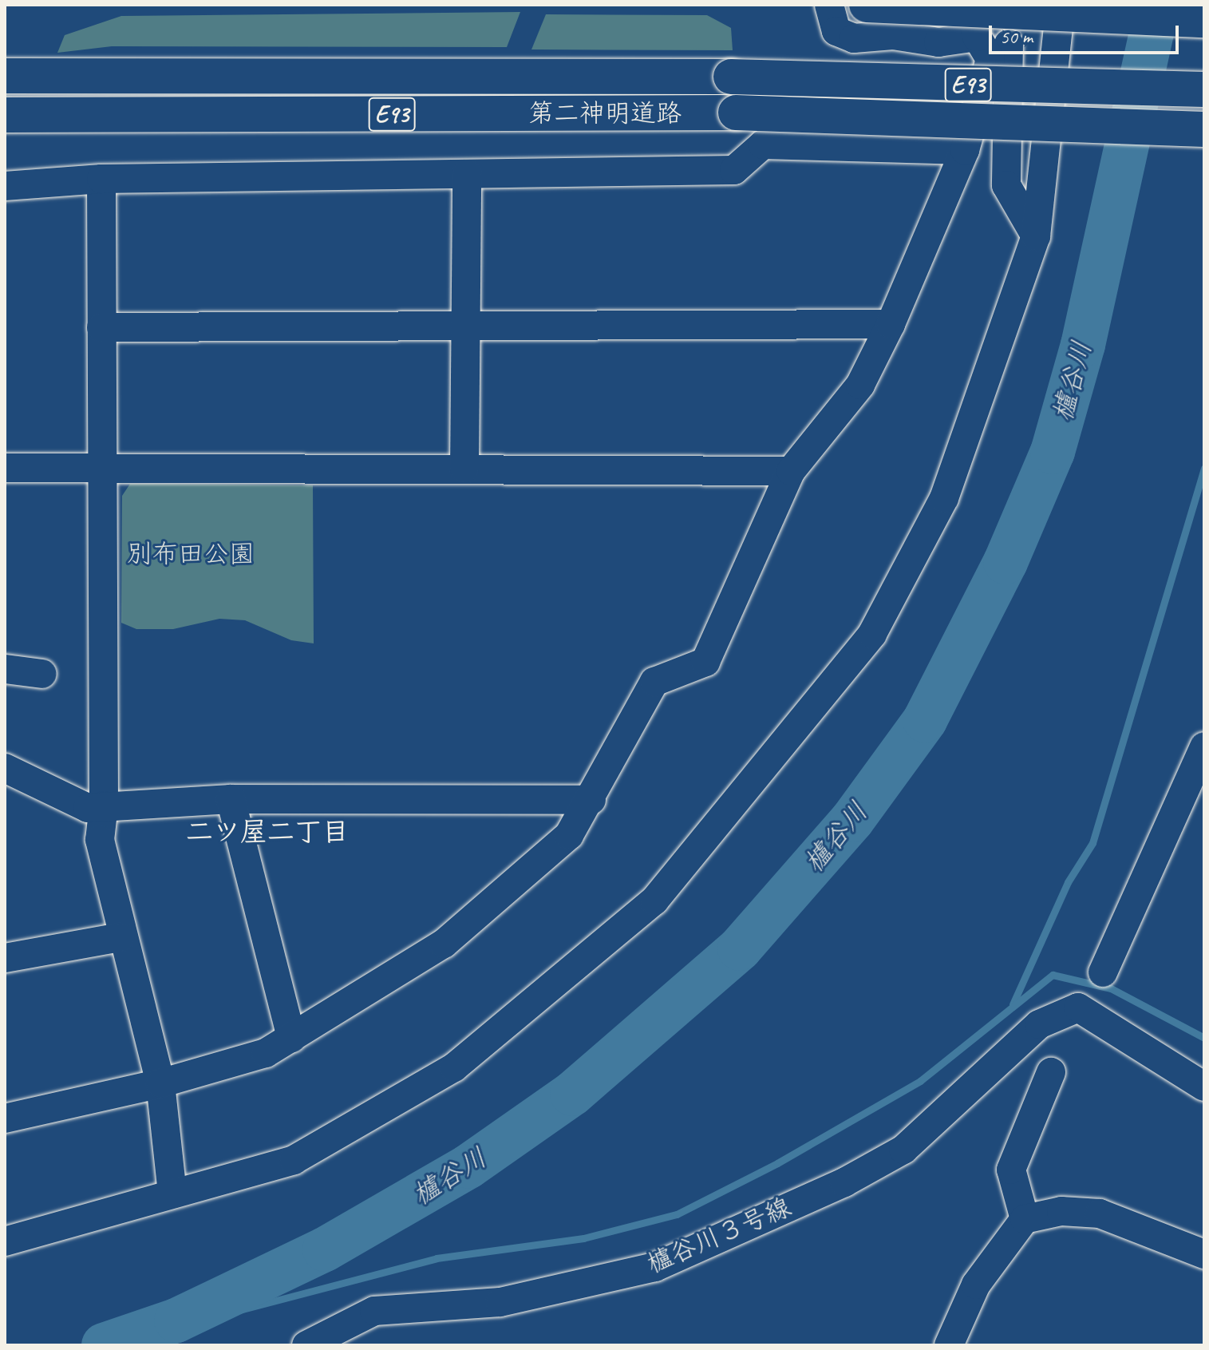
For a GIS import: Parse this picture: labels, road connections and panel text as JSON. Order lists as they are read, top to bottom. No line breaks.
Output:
{"streets":{"main road":["E93","第二神明道路"],"street":["櫨谷川３号線"]},"districts":["二ツ屋二丁目"],"water":["櫨谷川"],"parks":["別布田公園"],"scale_bar":"50 m"}
